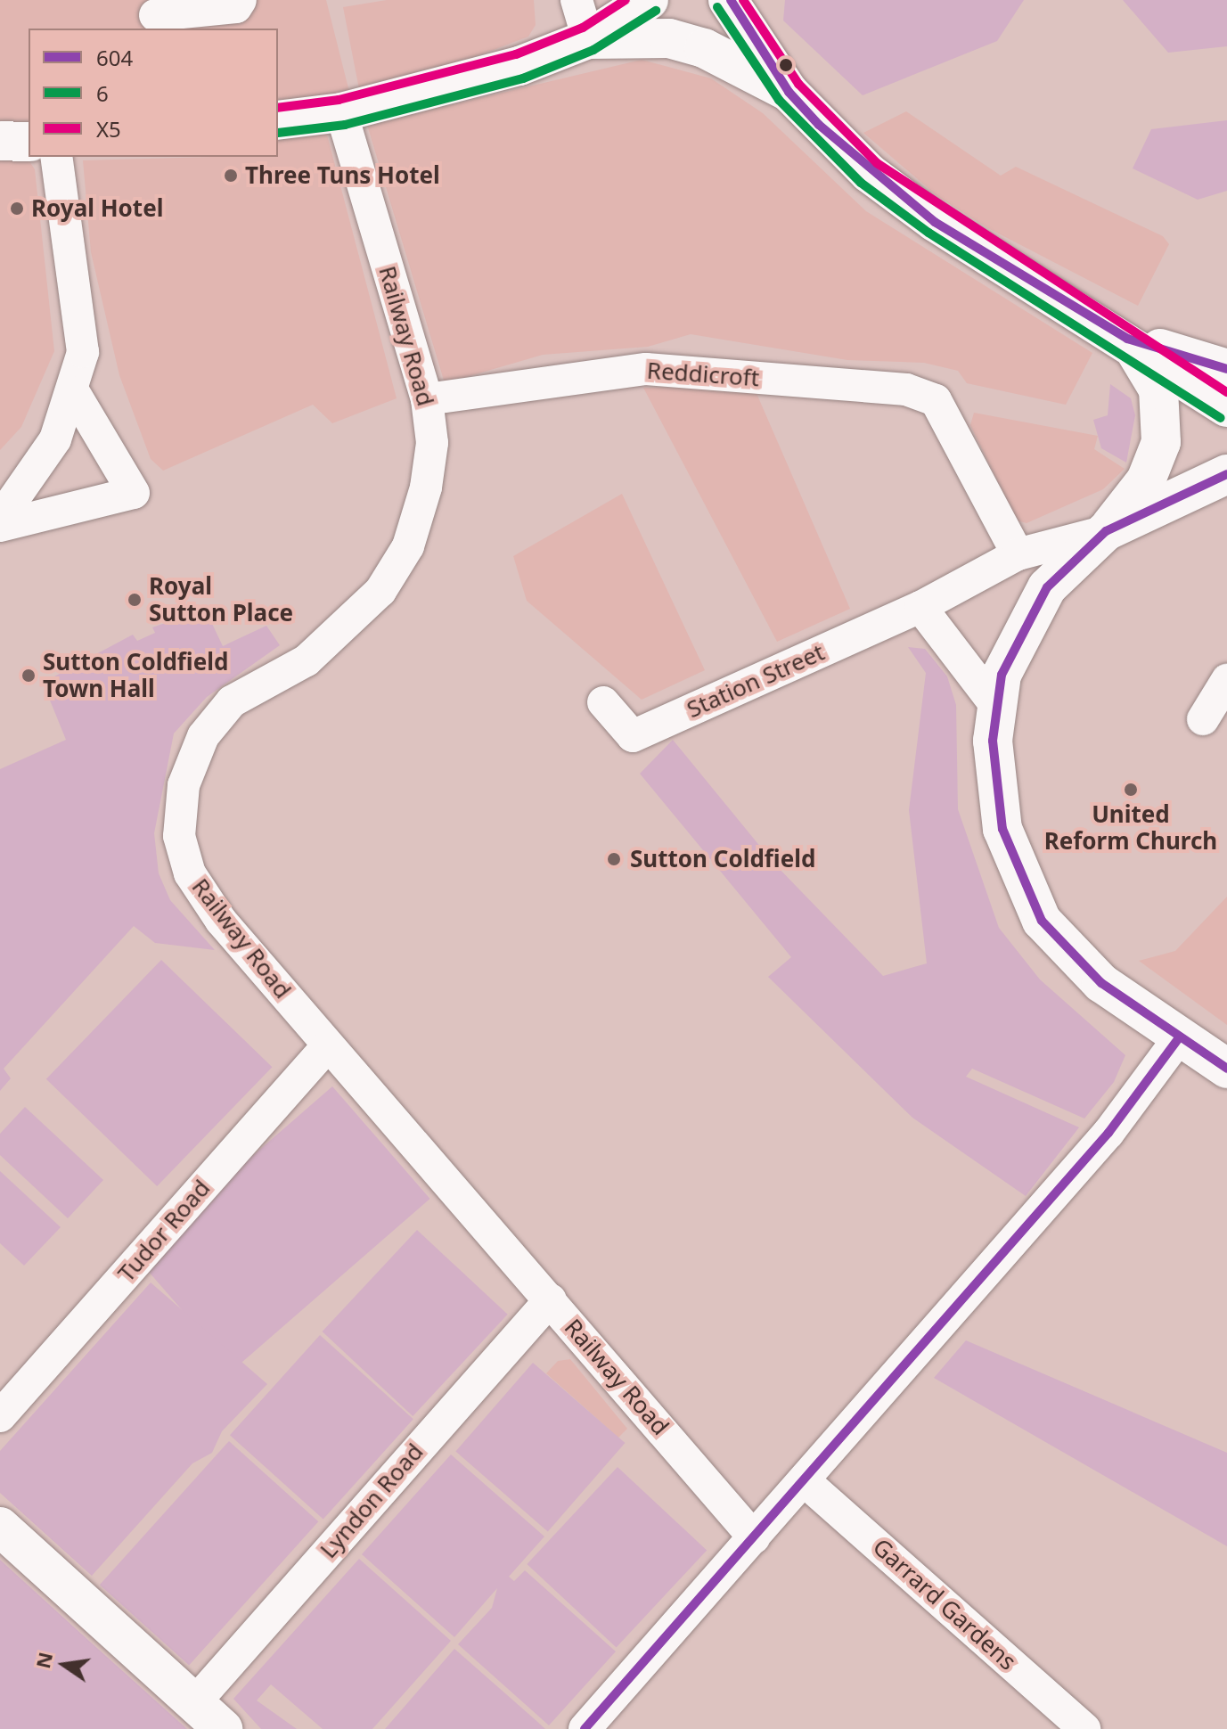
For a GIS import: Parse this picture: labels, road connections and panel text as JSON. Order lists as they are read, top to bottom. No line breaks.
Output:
{"streets":{"street":["Railway Road","Reddicroft","Station Street","Tudor Road","Lyndon Road","Garrard Gardens"]},"crossings":[["Railway Road","Reddicroft"],["Railway Road","Tudor Road"],["Railway Road","Lyndon Road"],["Reddicroft","Station Street"]],"places":["Three Tuns Hotel","Royal Hotel","Royal Sutton Place","Sutton Coldfield Town Hall","United Reform Church","Sutton Coldfield"],"lines":["transit line 604","transit line X5","transit line 6"],"legend":["604","6","X5"],"north":"left"}
